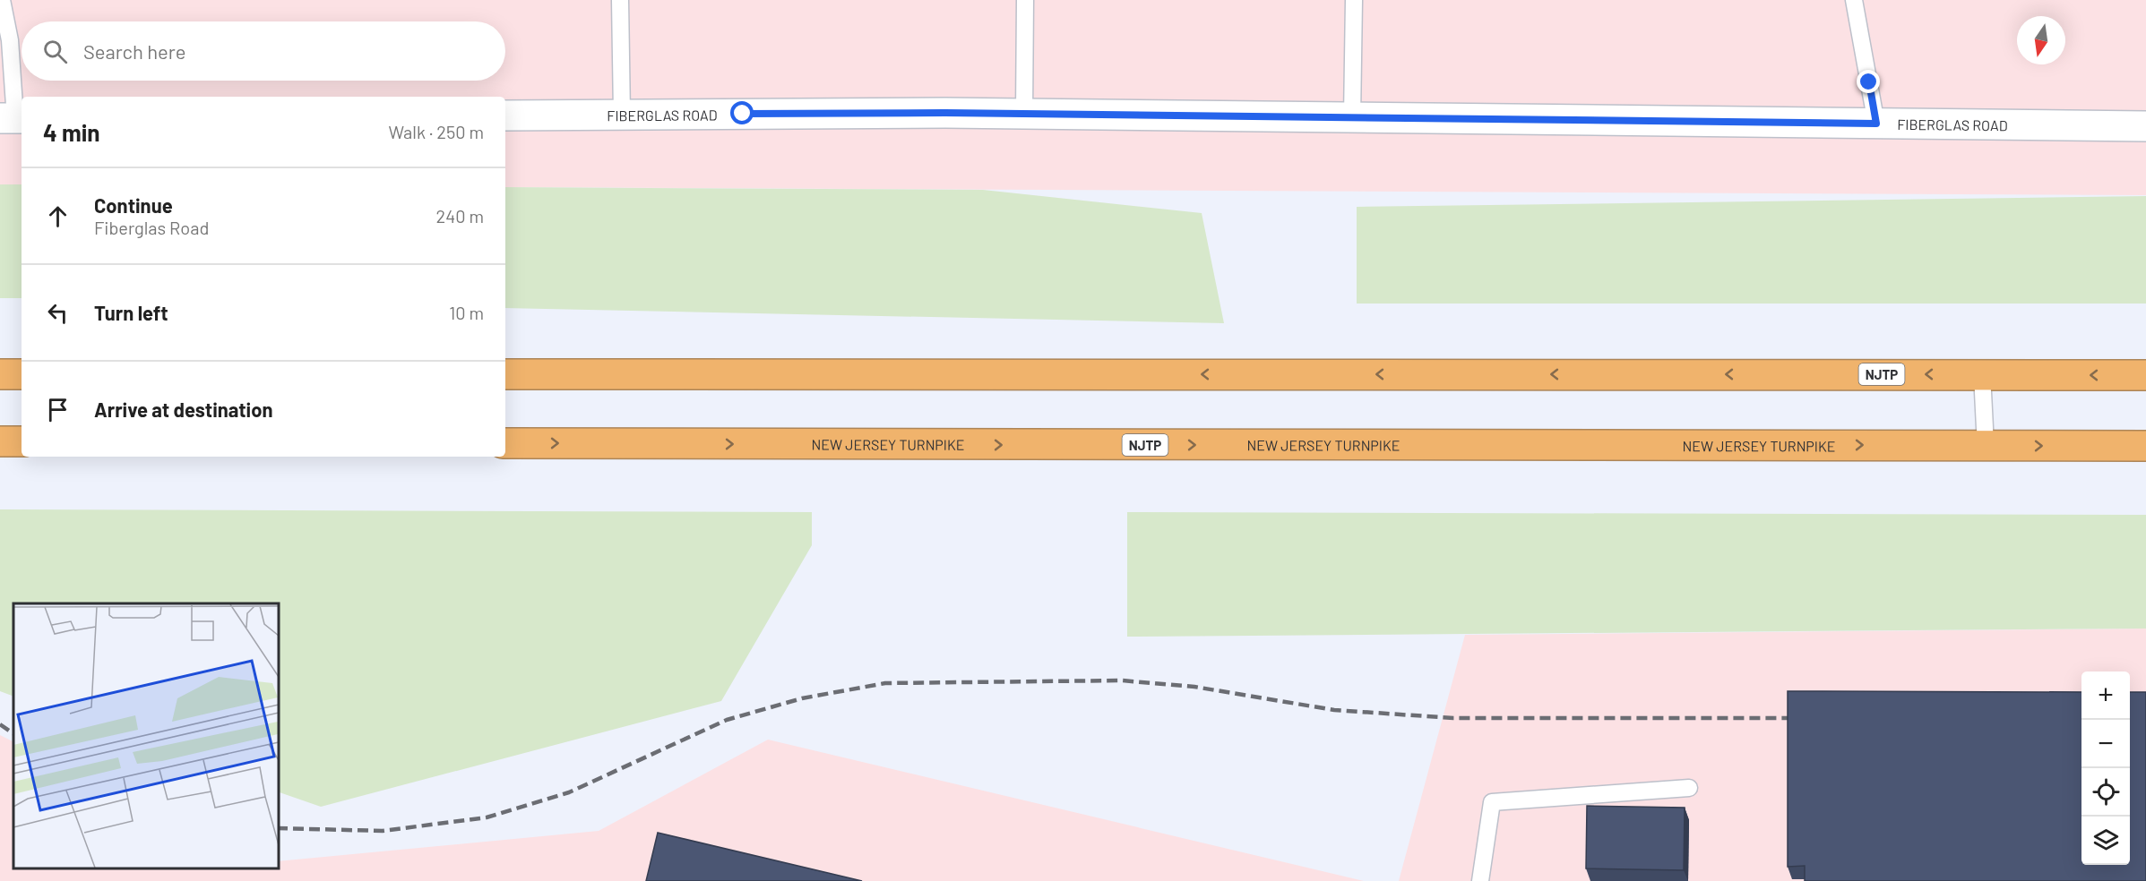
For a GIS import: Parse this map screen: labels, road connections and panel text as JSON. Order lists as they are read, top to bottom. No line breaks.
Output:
{"streets":{"highway":["NJTP","NEW JERSEY TURNPIKE"],"street":["FIBERGLAS ROAD"]},"north":"bottom","page":{"search":"Search here","heading":["4 min","Walk · 250 m"],"list":[["Continue","Fiberglas Road","240 m"],["Turn left","10 m"],"Arrive at destination"],"map_buttons":["+","−"]}}
